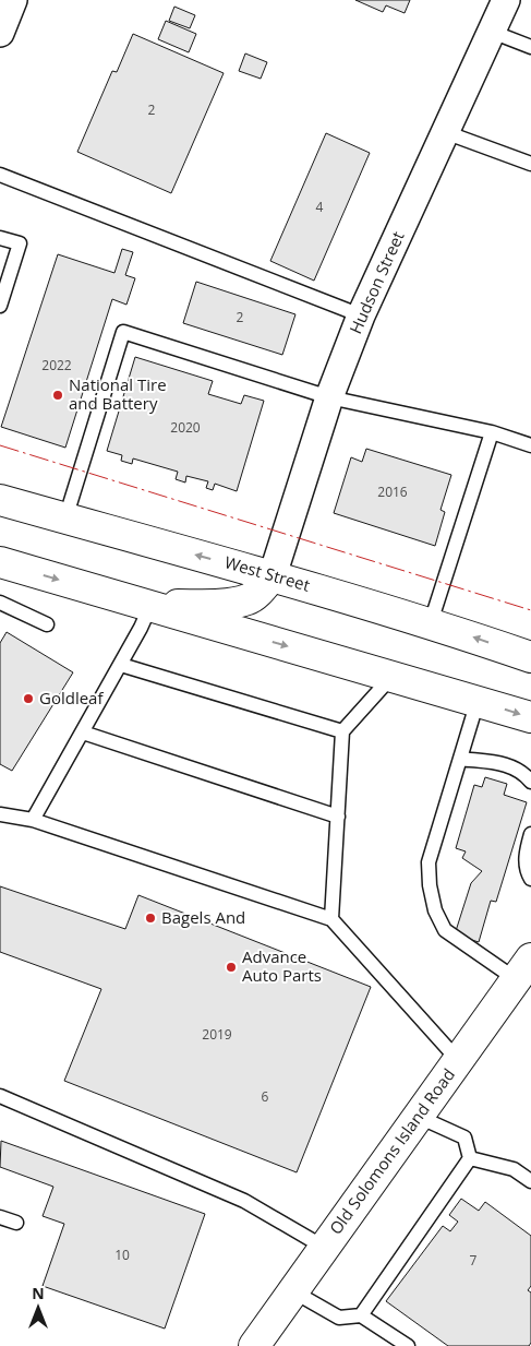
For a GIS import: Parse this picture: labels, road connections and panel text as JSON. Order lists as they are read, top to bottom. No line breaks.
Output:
{"streets":{"main road":["West Street","Old Solomons Island Road"],"street":["Hudson Street"]},"crossings":[["Hudson Street","West Street"]],"places":["National Tire and Battery","Goldleaf","Bagels And","Advance Auto Parts"],"house_numbers":["2","4","2","2022","2020","2016","2019","6","10","7"],"north":"top"}
